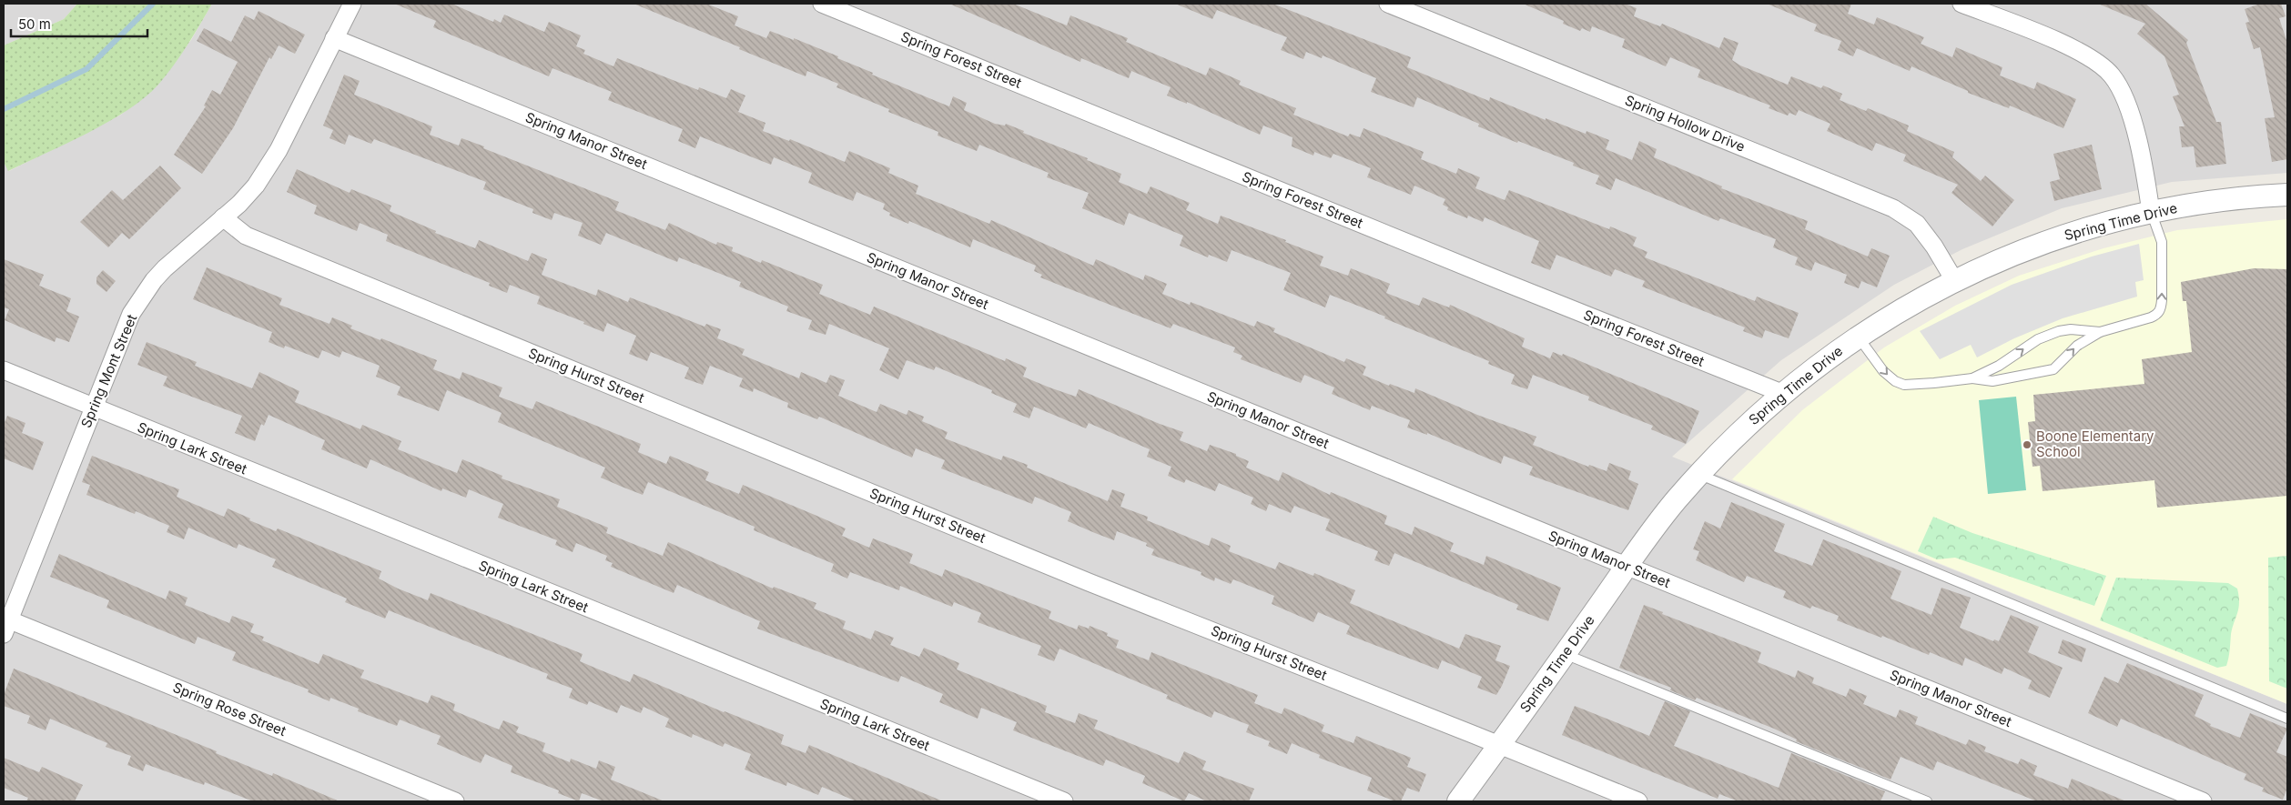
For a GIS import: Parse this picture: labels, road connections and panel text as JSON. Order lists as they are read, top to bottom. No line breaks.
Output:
{"streets":{"street":["Spring Forest Street","Spring Hollow Drive","Spring Manor Street","Spring Time Drive","Spring Mont Street","Spring Hurst Street","Spring Lark Street","Spring Rose Street"]},"crossings":[["Spring Forest Street","Spring Time Drive"],["Spring Hollow Drive","Spring Time Drive"],["Spring Manor Street","Spring Time Drive"],["Spring Manor Street","Spring Mont Street"],["Spring Time Drive","Spring Hurst Street"],["Spring Mont Street","Spring Hurst Street"],["Spring Mont Street","Spring Lark Street"],["Spring Mont Street","Spring Rose Street"]],"places":["Boone Elementary School"],"scale_bar":"50 m"}
